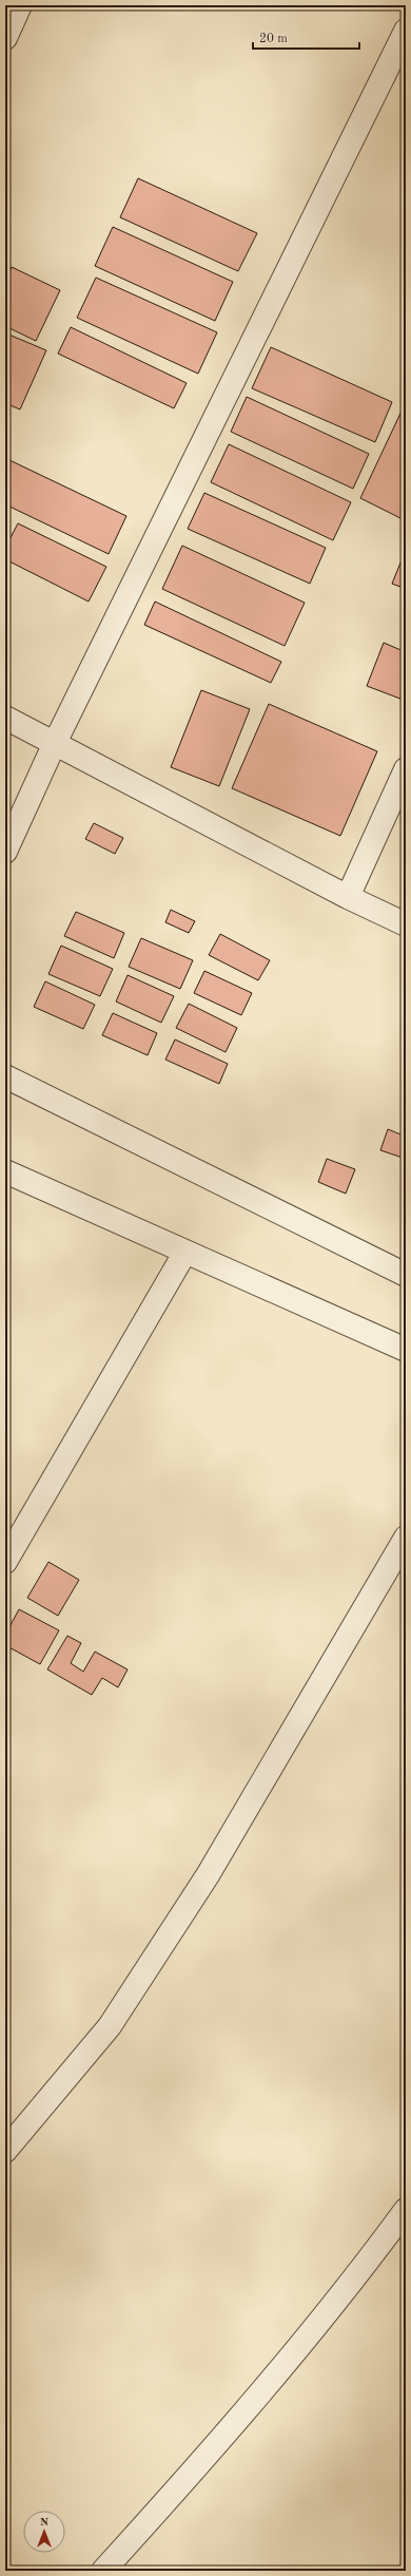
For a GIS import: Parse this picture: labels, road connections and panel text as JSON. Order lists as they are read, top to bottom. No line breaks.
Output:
{"scale_bar":"20 m","north":"top"}
